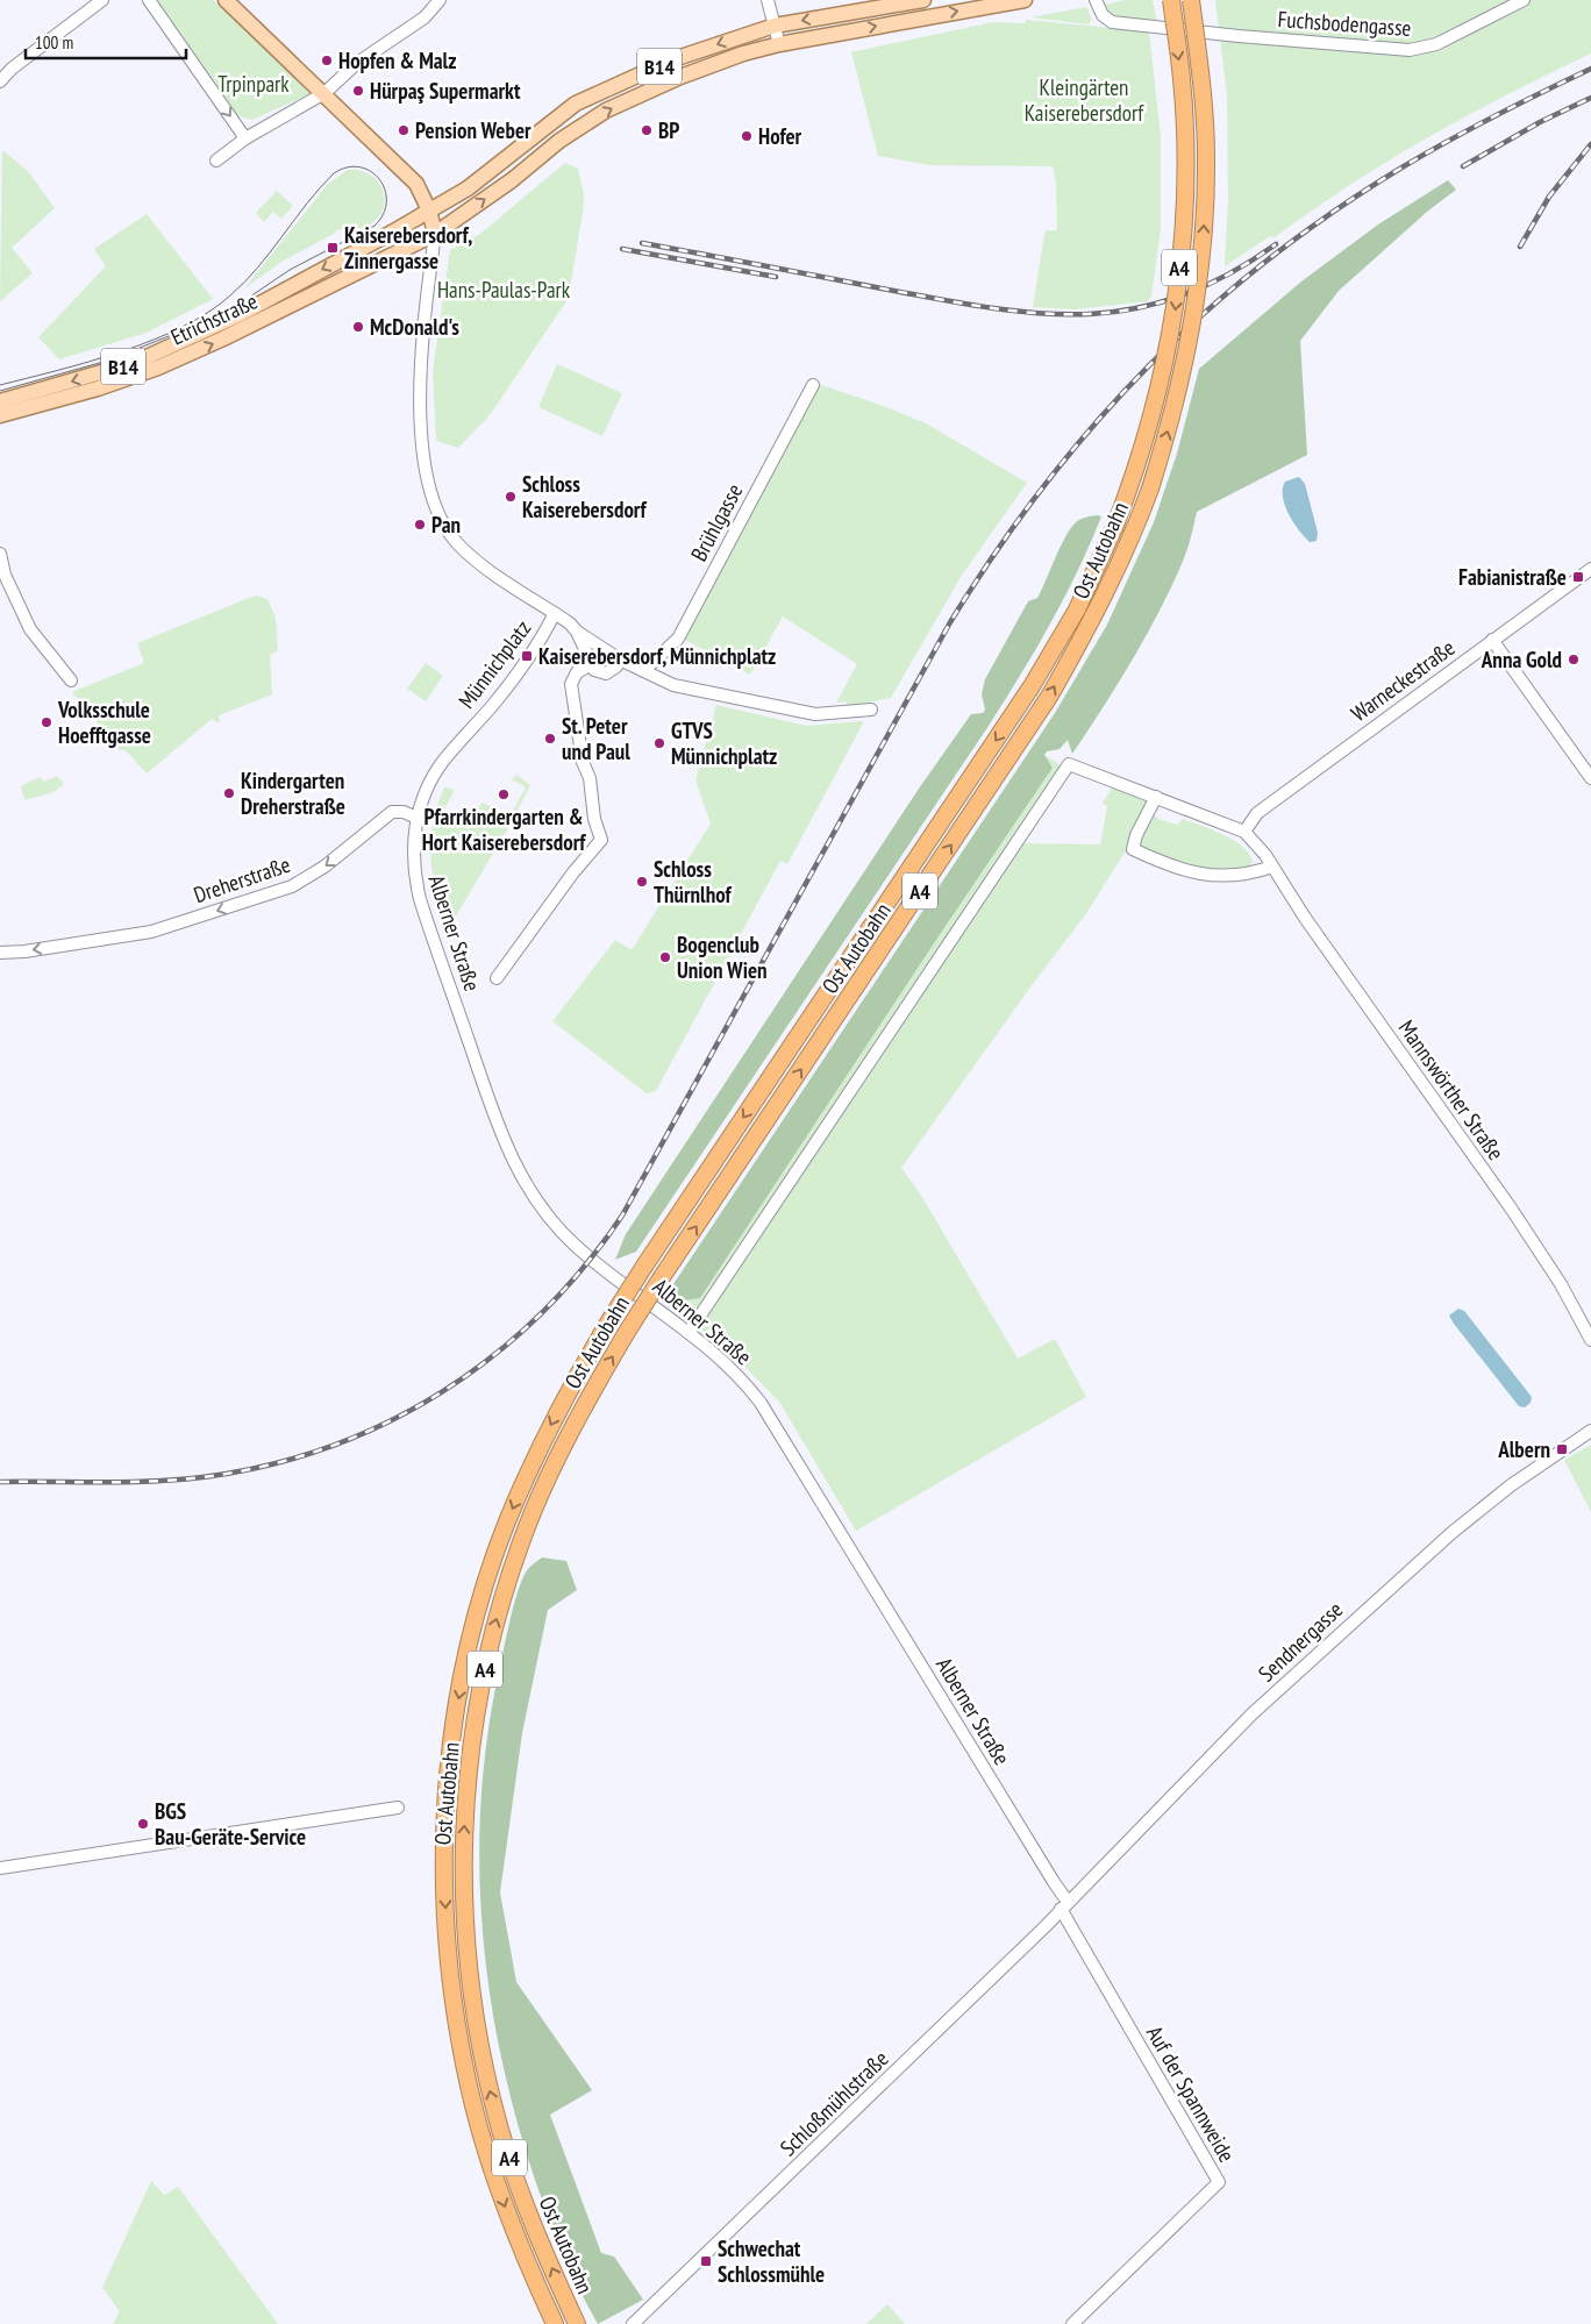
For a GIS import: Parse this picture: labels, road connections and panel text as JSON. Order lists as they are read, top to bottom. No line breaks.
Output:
{"streets":{"highway":["A4","Ost Autobahn"],"main road":["B14","Etrichstraße"],"street":["Fuchsbodengasse","Brühlgasse","Münnichplatz","Warneckestraße","Dreherstraße","Alberner Straße","Mannswörther Straße","Sendnergasse","Auf der Spannweide","Schloßmühlstraße"]},"crossings":[["B14","Etrichstraße"],["Münnichplatz","Dreherstraße"],["Münnichplatz","Alberner Straße"],["Warneckestraße","Mannswörther Straße"],["Dreherstraße","Alberner Straße"],["Alberner Straße","Mannswörther Straße"],["Alberner Straße","Sendnergasse"],["Alberner Straße","Auf der Spannweide"],["Alberner Straße","Schloßmühlstraße"],["Sendnergasse","Auf der Spannweide"],["Sendnergasse","Schloßmühlstraße"],["Auf der Spannweide","Schloßmühlstraße"]],"one_way":["Dreherstraße"],"parks":["Trpinpark","Kleingärten Kaiserebersdorf","Hans-Paulas-Park"],"places":{"other":["Hopfen & Malz","Hürpaş Supermarkt","Pension Weber","BP","Hofer","McDonald's","Schloss Kaiserebersdorf","Pan","Anna Gold","Volksschule Hoefftgasse","St. Peter und Paul","GTVS Münnichplatz","Kindergarten Dreherstraße","Pfarrkindergarten & Hort Kaiserebersdorf","Schloss Thürnlhof","Bogenclub Union Wien","BGS Bau-Geräte-Service"],"transit":["Kaiserebersdorf, Zinnergasse","Fabianistraße","Kaiserebersdorf, Münnichplatz","Albern","Schwechat Schlossmühle"]},"scale_bar":"100 m"}
